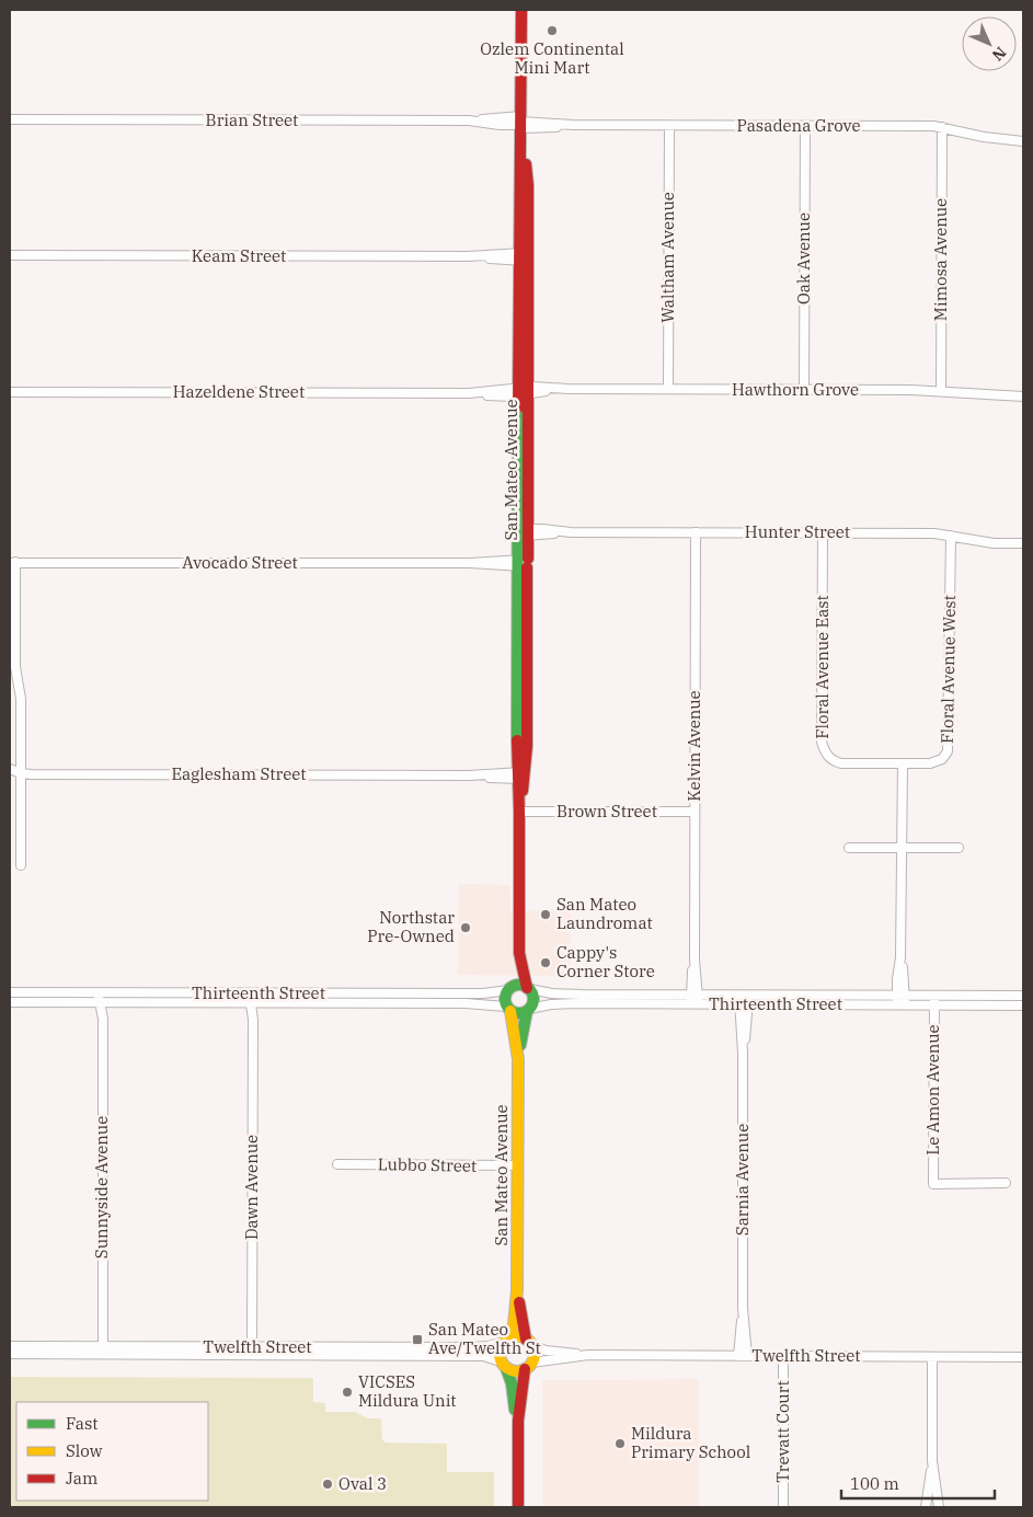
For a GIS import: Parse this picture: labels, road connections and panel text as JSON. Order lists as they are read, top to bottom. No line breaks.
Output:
{"streets":{"street":["Brian Street","Pasadena Grove","Keam Street","Waltham Avenue","Oak Avenue","Mimosa Avenue","Hawthorn Grove","Hazeldene Street","San Mateo Avenue","Hunter Street","Avocado Street","Floral Avenue East","Floral Avenue West","Kelvin Avenue","Eaglesham Street","Brown Street","Thirteenth Street","Le Amon Avenue","Lubbo Street","Sarnia Avenue","Sunnyside Avenue","Dawn Avenue","Twelfth Street","Trevatt Court"]},"crossings":[["Brian Street","Pasadena Grove"],["Brian Street","San Mateo Avenue"],["Pasadena Grove","Waltham Avenue"],["Pasadena Grove","Oak Avenue"],["Pasadena Grove","Mimosa Avenue"],["Pasadena Grove","San Mateo Avenue"],["Keam Street","San Mateo Avenue"],["Waltham Avenue","Hawthorn Grove"],["Oak Avenue","Hawthorn Grove"],["Mimosa Avenue","Hawthorn Grove"],["Hawthorn Grove","Hazeldene Street"],["Hawthorn Grove","San Mateo Avenue"],["Hazeldene Street","San Mateo Avenue"],["San Mateo Avenue","Hunter Street"],["San Mateo Avenue","Avocado Street"],["San Mateo Avenue","Eaglesham Street"],["San Mateo Avenue","Brown Street"],["San Mateo Avenue","Thirteenth Street"],["San Mateo Avenue","Lubbo Street"],["San Mateo Avenue","Twelfth Street"],["Hunter Street","Floral Avenue East"],["Hunter Street","Floral Avenue West"],["Hunter Street","Kelvin Avenue"],["Floral Avenue East","Floral Avenue West"],["Kelvin Avenue","Brown Street"],["Kelvin Avenue","Thirteenth Street"],["Thirteenth Street","Le Amon Avenue"],["Thirteenth Street","Sarnia Avenue"],["Thirteenth Street","Sunnyside Avenue"],["Thirteenth Street","Dawn Avenue"],["Sarnia Avenue","Twelfth Street"],["Sunnyside Avenue","Twelfth Street"],["Dawn Avenue","Twelfth Street"],["Twelfth Street","Trevatt Court"]],"places":{"other":["Ozlem Continental Mini Mart","San Mateo Laundromat","Northstar Pre-Owned","Cappy's Corner Store","VICSES Mildura Unit","Mildura Primary School","Oval 3"],"transit":["San Mateo Ave/Twelfth St"]},"legend":["Fast","Slow","Jam"],"scale_bar":"100 m","north":"bottom right"}
